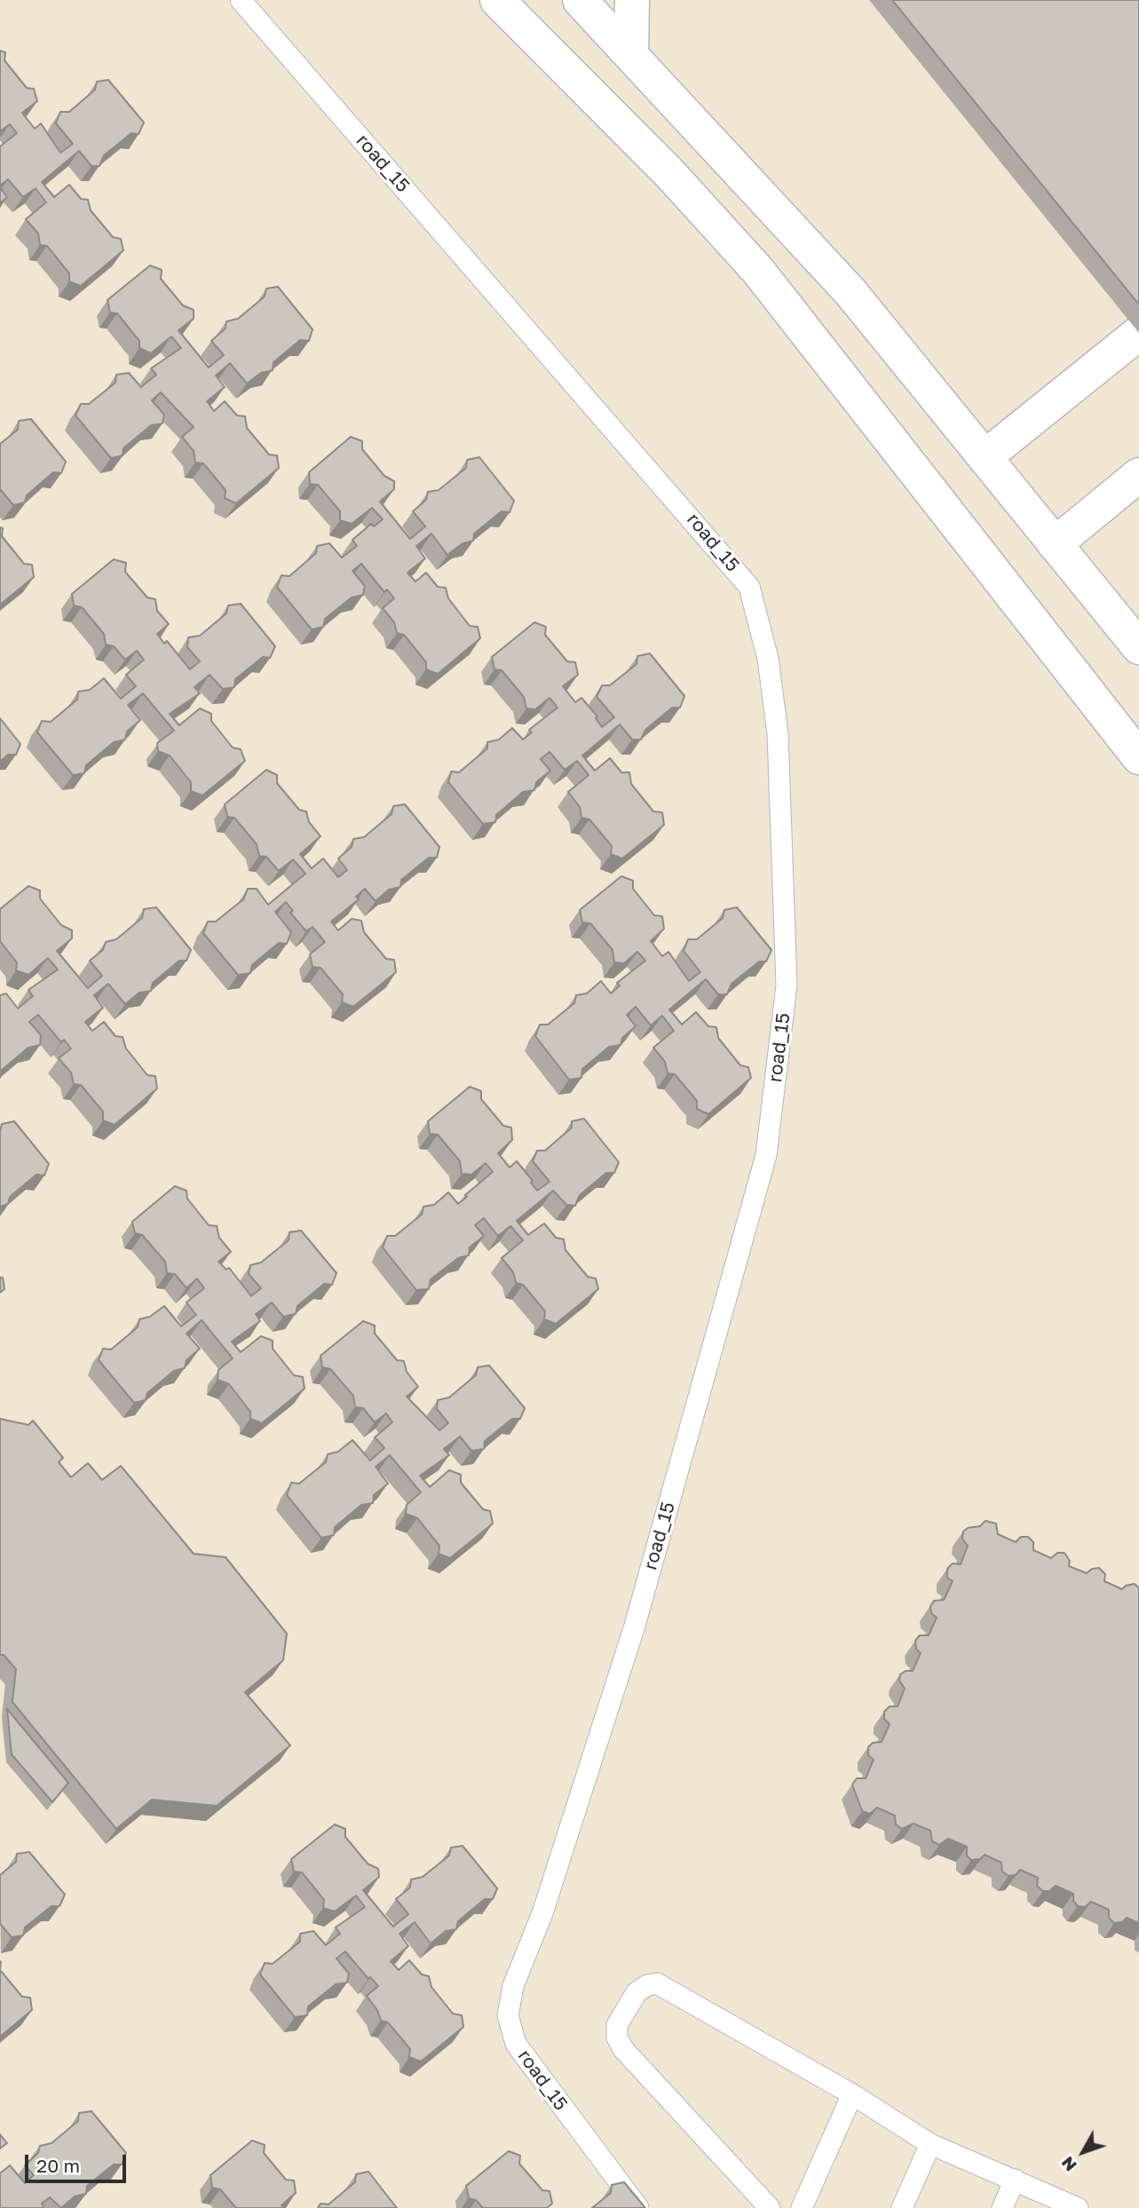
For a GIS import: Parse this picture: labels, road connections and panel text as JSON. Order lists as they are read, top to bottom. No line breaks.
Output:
{"streets":{"lane":["road_15"]},"scale_bar":"20 m","north":"bottom left"}
